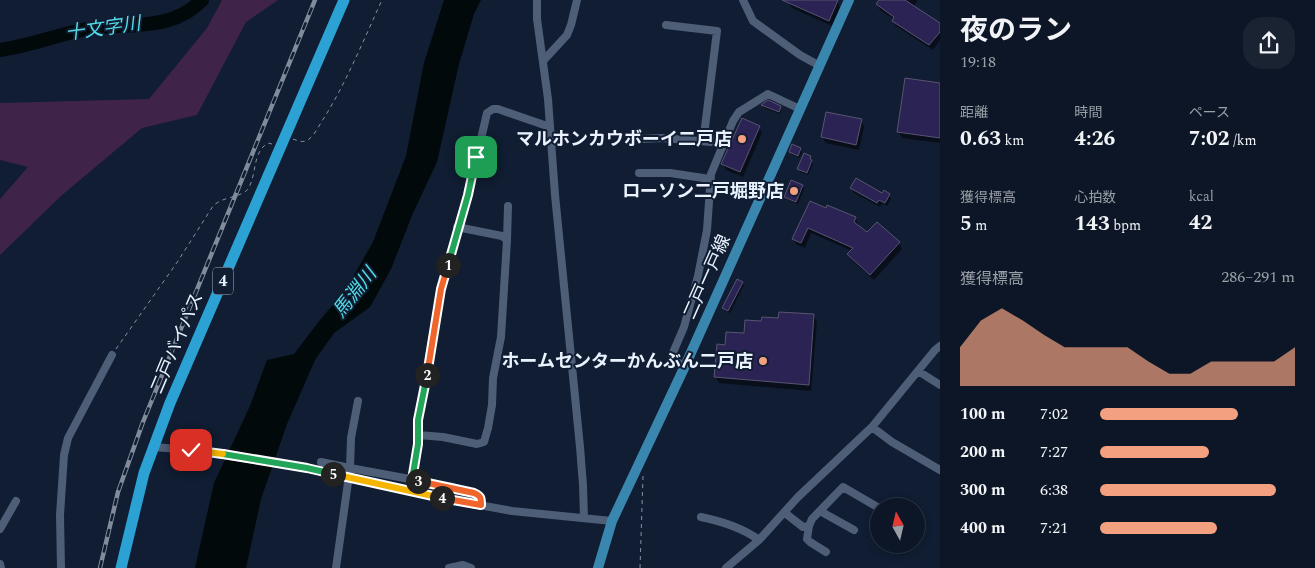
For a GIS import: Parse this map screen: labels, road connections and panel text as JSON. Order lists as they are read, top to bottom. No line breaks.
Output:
{"streets":{"highway":["4","二戸バイパス"],"main road":["二戸一戸線"]},"water":["十文字川","馬淵川"],"places":["マルホンカウボーイ二戸店","ローソン二戸堀野店","ホームセンターかんぶん二戸店"],"north":"top","page":{"heading":["夜のラン","19:18"],"stats":[["距離","0.63 km"],["時間","4:26"],["ペース","7:02 /km"],["獲得標高","5 m"],["心拍数","143 bpm"],["kcal","42"]],"pins":["1","2","5","3","4"],"chart":["獲得標高","286–291 m"],"list":[{"name":"100 m","note":"7:02"},{"name":"200 m","note":"7:27"},{"name":"300 m","note":"6:38"},{"name":"400 m","note":"7:21"}]}}
